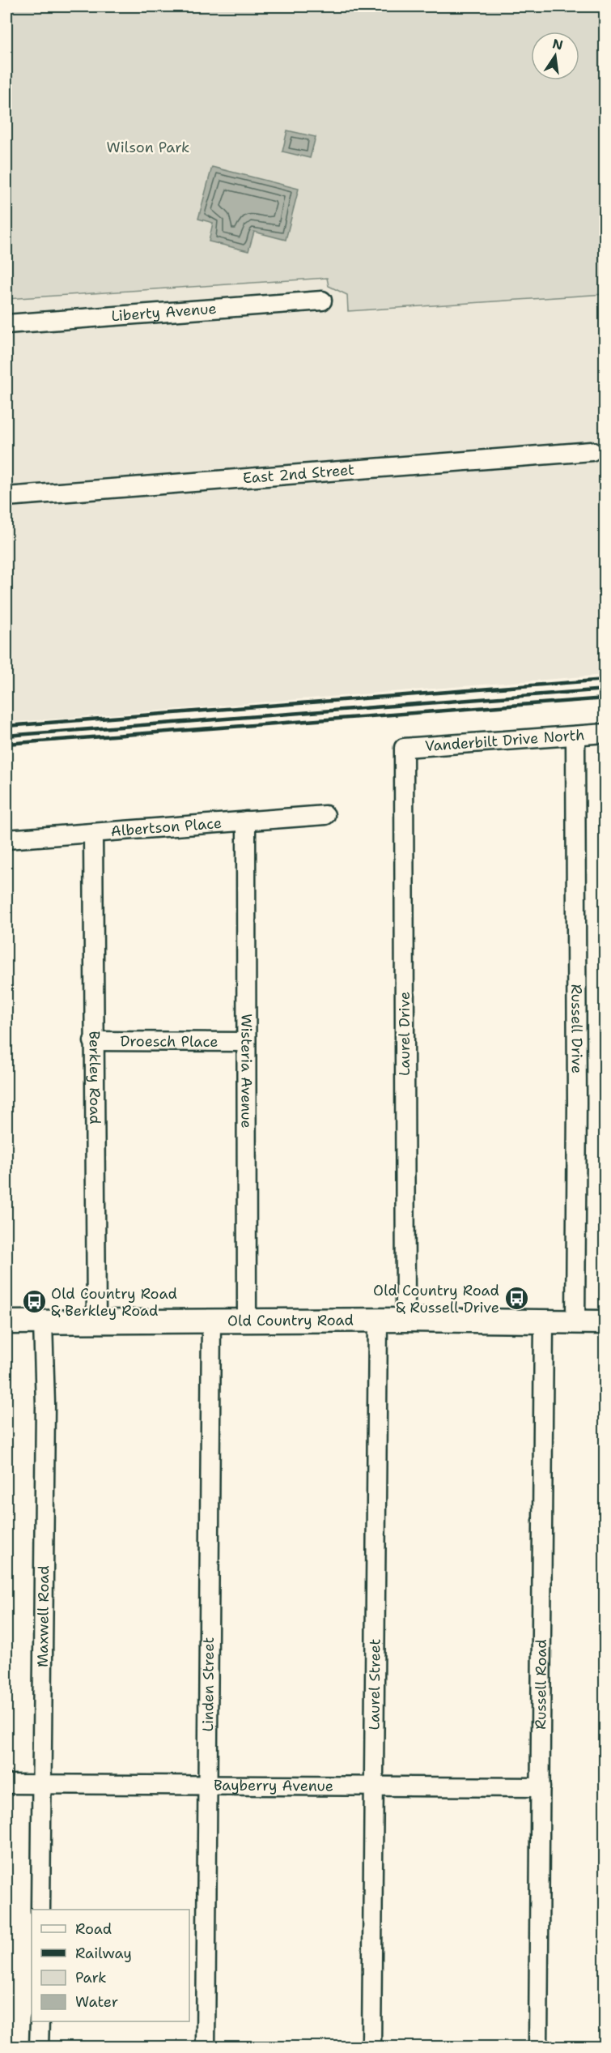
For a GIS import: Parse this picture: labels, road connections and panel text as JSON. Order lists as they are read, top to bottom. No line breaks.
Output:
{"streets":{"main road":["Old Country Road"],"street":["Liberty Avenue","East 2nd Street","Vanderbilt Drive North","Albertson Place","Russell Drive","Laurel Drive","Droesch Place","Wisteria Avenue","Berkley Road","Maxwell Road","Linden Street","Laurel Street","Russell Road","Bayberry Avenue"]},"crossings":[["Vanderbilt Drive North","Russell Drive"],["Vanderbilt Drive North","Laurel Drive"],["Albertson Place","Wisteria Avenue"],["Albertson Place","Berkley Road"],["Russell Drive","Old Country Road"],["Laurel Drive","Old Country Road"],["Droesch Place","Wisteria Avenue"],["Droesch Place","Berkley Road"],["Wisteria Avenue","Old Country Road"],["Berkley Road","Old Country Road"],["Old Country Road","Maxwell Road"],["Old Country Road","Linden Street"],["Old Country Road","Laurel Street"],["Old Country Road","Russell Road"],["Maxwell Road","Bayberry Avenue"],["Linden Street","Bayberry Avenue"],["Laurel Street","Bayberry Avenue"],["Russell Road","Bayberry Avenue"]],"parks":["Wilson Park"],"places":{"bus stop":["Old Country Road & Russell Drive","Old Country Road & Berkley Road"]},"legend":["Road","Railway","Park","Water"],"north":"top"}
